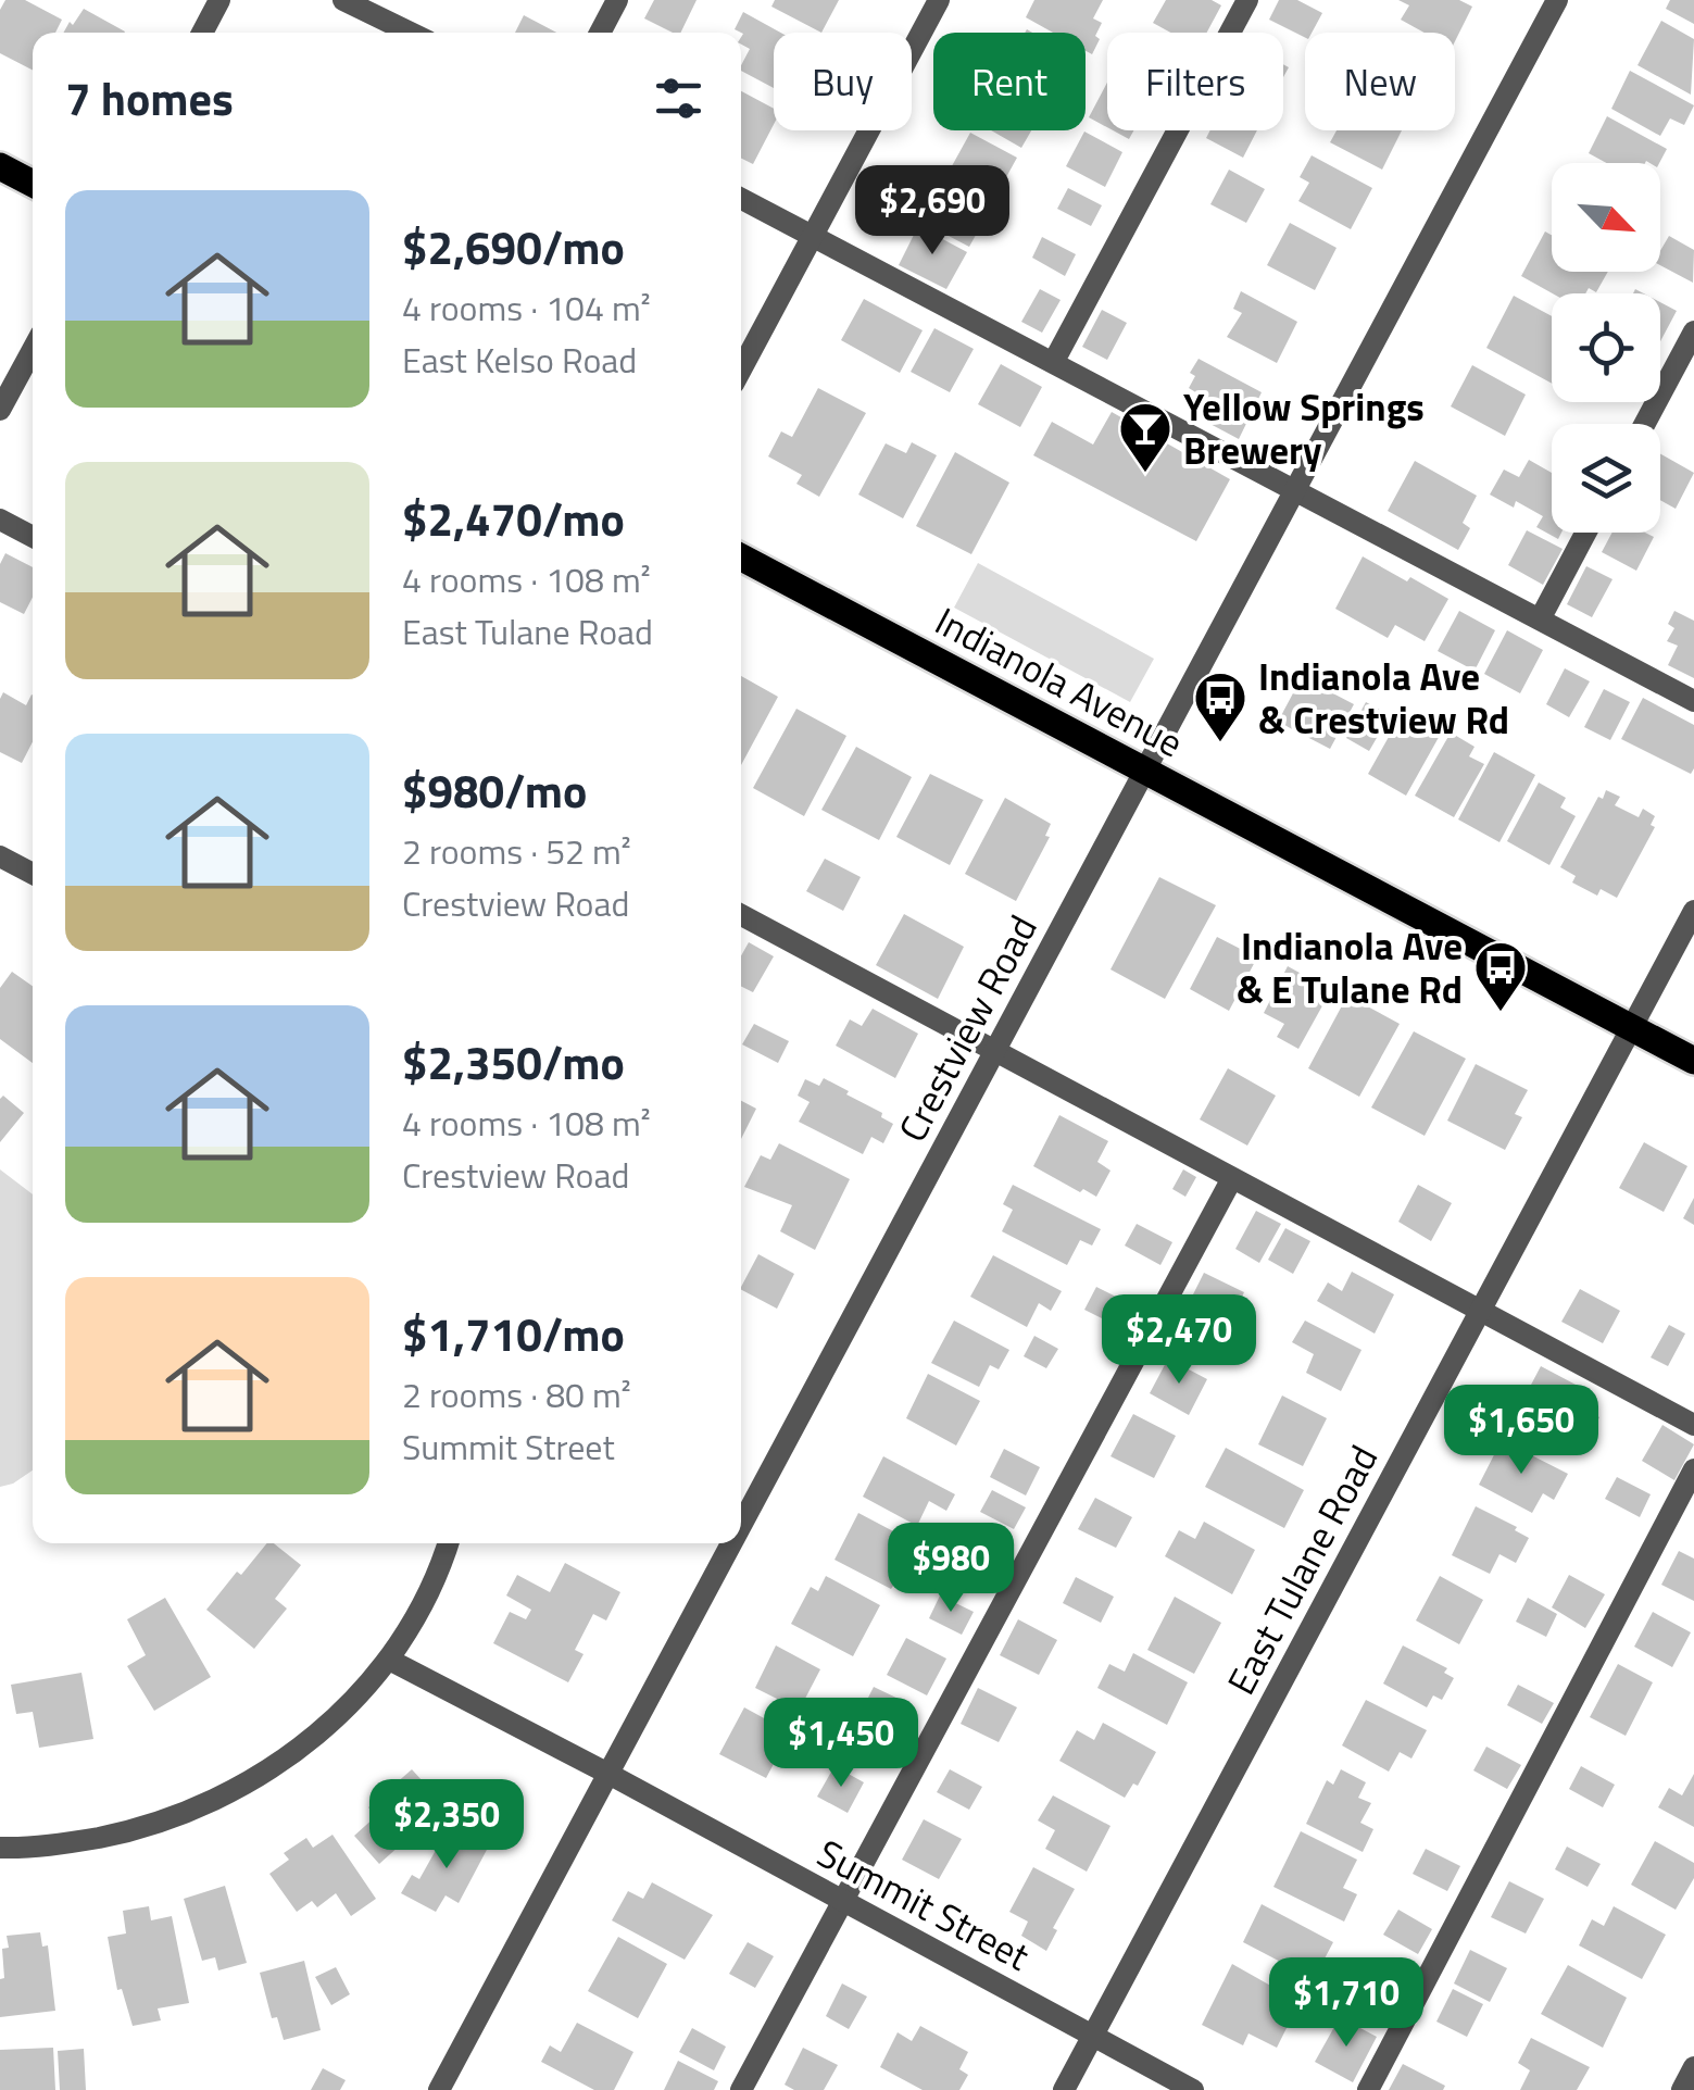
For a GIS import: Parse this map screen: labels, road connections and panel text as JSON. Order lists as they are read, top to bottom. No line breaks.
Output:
{"streets":{"main road":["Indianola Avenue"],"street":["Crestview Road","East Tulane Road","Summit Street"]},"crossings":[["Indianola Avenue","Crestview Road"],["Indianola Avenue","East Tulane Road"],["Crestview Road","Summit Street"],["East Tulane Road","Summit Street"]],"places":{"bar":["Yellow Springs Brewery"],"bus stop":["Indianola Ave & Crestview Rd","Indianola Ave & E Tulane Rd"]},"north":"bottom right","page":{"chip":["Buy","Rent","Filters","New"],"heading":"7 homes","list":[{"name":"$2,690/mo","note":"4 rooms · 104 m² · East Kelso Road"},{"name":"$2,470/mo","note":"4 rooms · 108 m² · East Tulane Road"},{"name":"$980/mo","note":"2 rooms · 52 m² · Crestview Road"},{"name":"$2,350/mo","note":"4 rooms · 108 m² · Crestview Road"},{"name":"$1,710/mo","note":"2 rooms · 80 m² · Summit Street"}],"price":["$2,690","$2,470","$1,650","$980","$1,450","$2,350","$1,710"]}}
